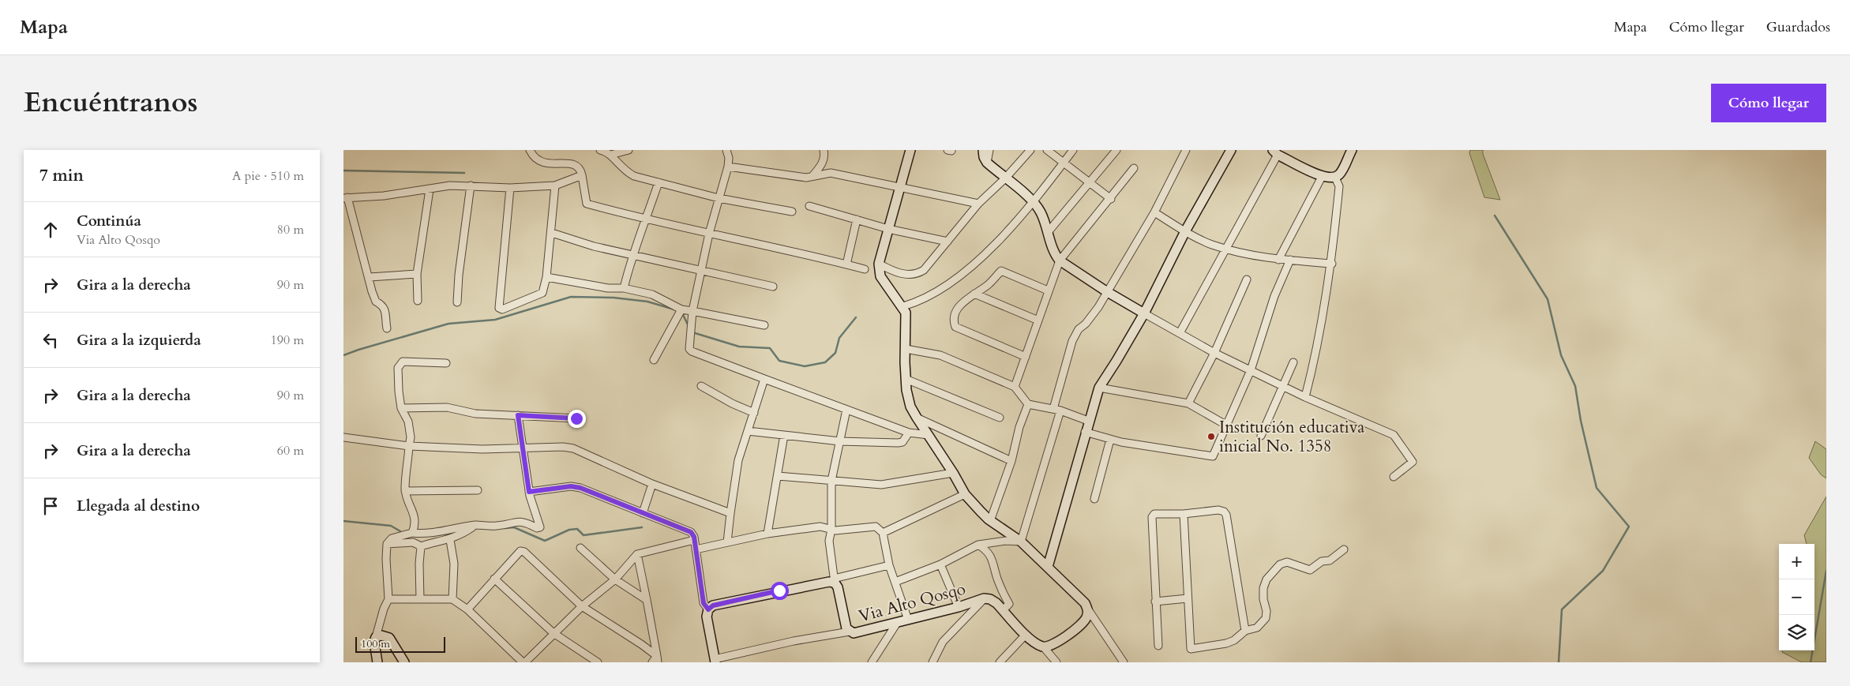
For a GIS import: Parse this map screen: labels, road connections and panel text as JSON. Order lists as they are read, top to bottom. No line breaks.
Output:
{"streets":{"street":["Via Alto Qosqo"]},"places":["Institución educativa inicial No. 1358"],"scale_bar":"100 m","page":{"header":"Mapa","nav":["Mapa","Cómo llegar","Guardados"],"title":"Encuéntranos","buttons":"Cómo llegar","heading":["7 min","A pie · 510 m"],"list":[["Continúa","Via Alto Qosqo","80 m"],["Gira a la derecha","90 m"],["Gira a la izquierda","190 m"],["Gira a la derecha","90 m"],["Gira a la derecha","60 m"],"Llegada al destino"],"map_buttons":["+","−"],"scale":"100 m"}}
